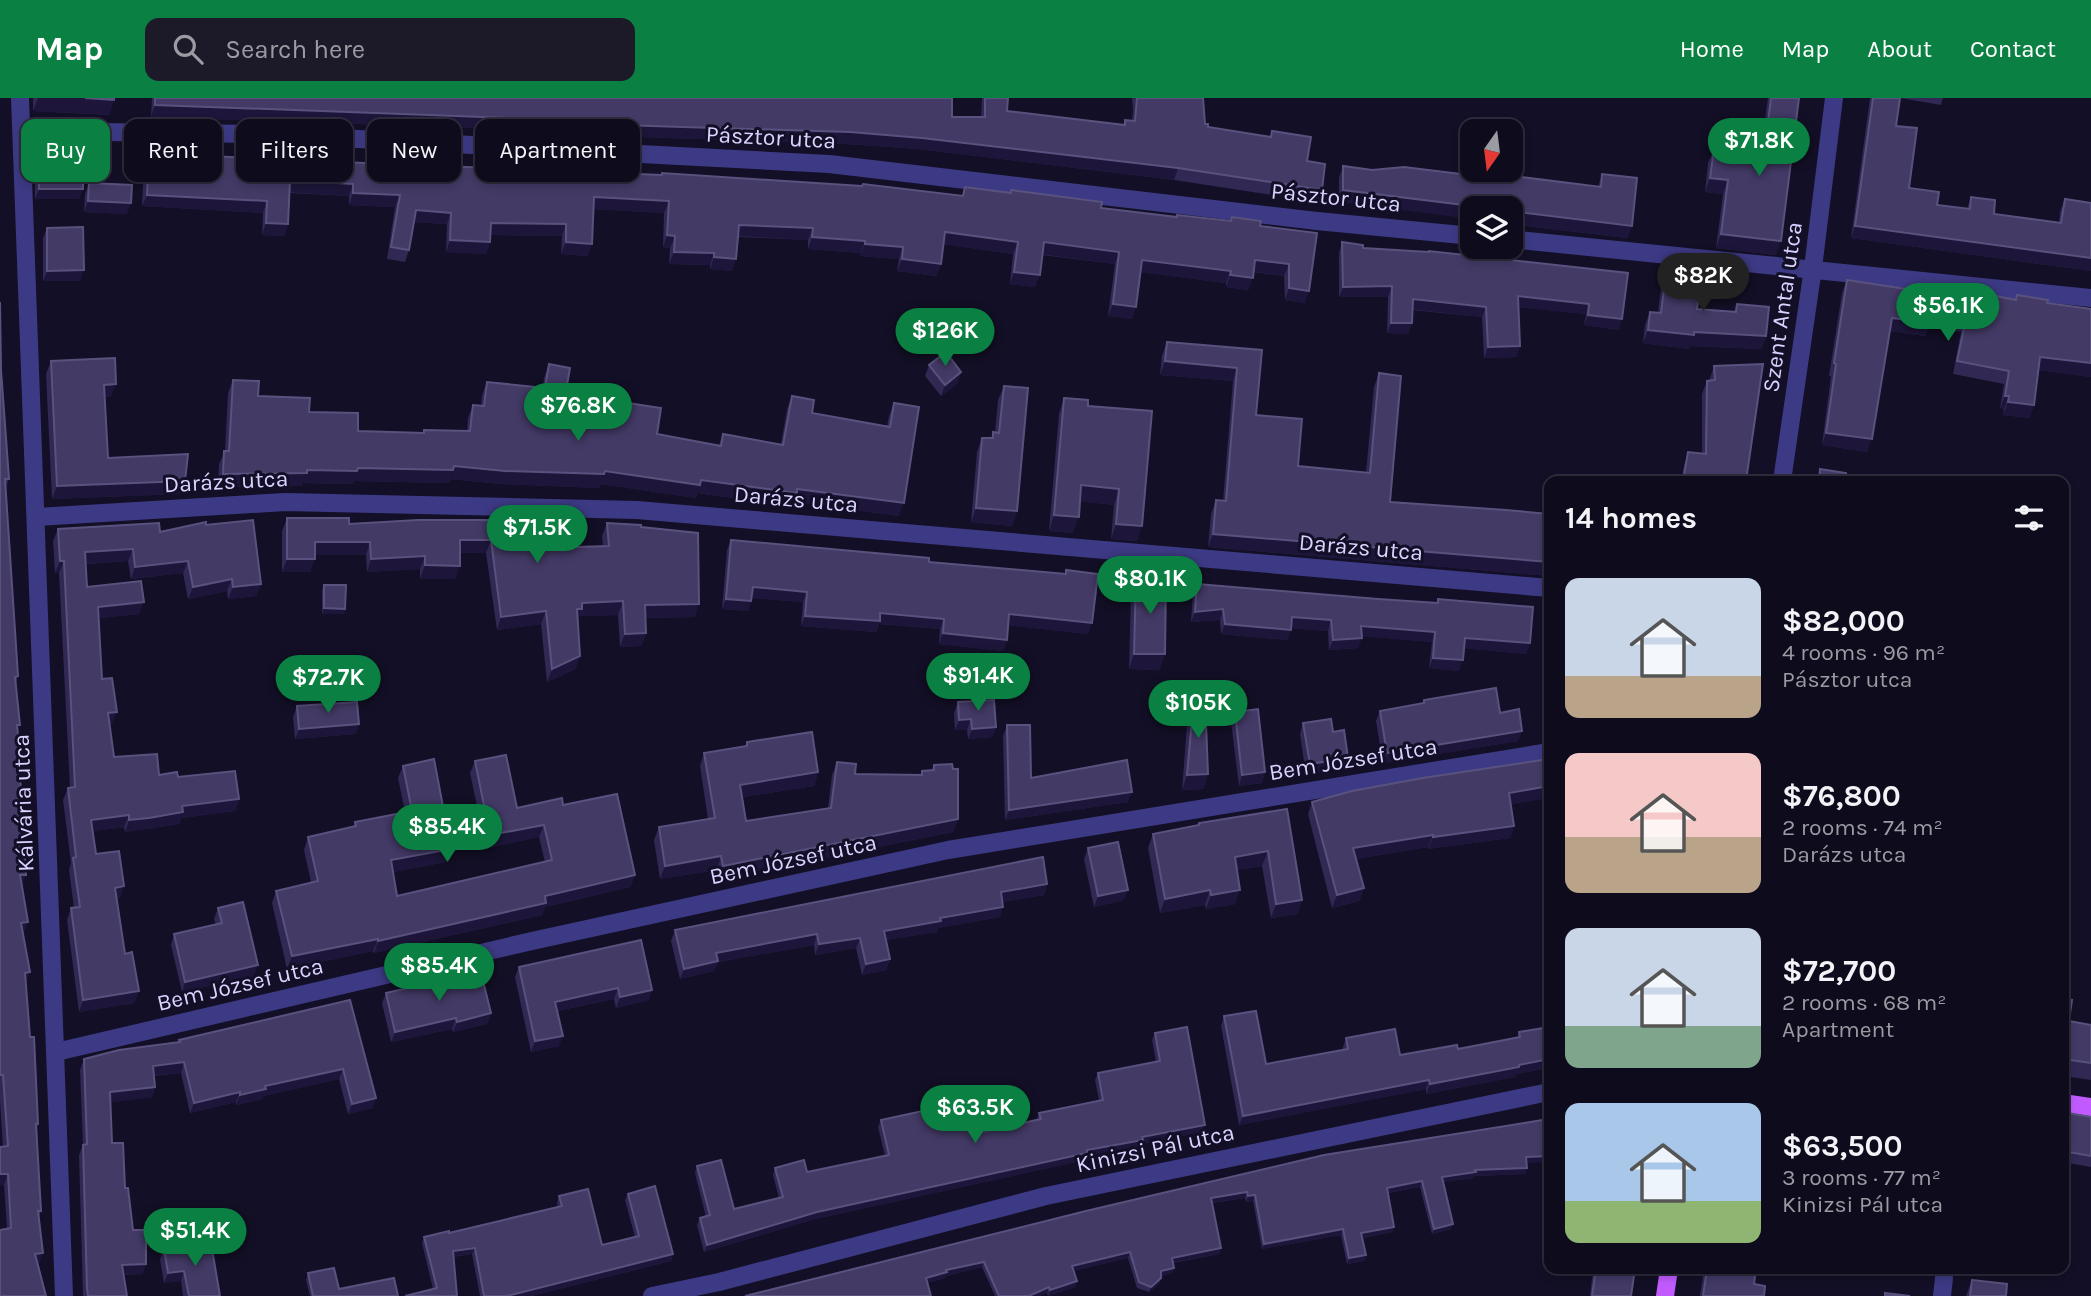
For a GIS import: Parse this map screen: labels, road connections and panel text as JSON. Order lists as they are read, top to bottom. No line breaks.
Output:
{"streets":{"street":["Pásztor utca","Szent Antal utca","Darázs utca","Bem József utca","Kálvária utca","Kinizsi Pál utca"]},"crossings":[["Darázs utca","Kálvária utca"],["Bem József utca","Kálvária utca"]],"north":"bottom","page":{"header":"Map","search":"Search here","nav":["Home","Map","About","Contact"],"price":["$71.8K","$82K","$56.1K","$126K","$76.8K","$71.5K","$80.1K","$91.4K","$72.7K","$105K","$85.4K","$85.4K","$63.5K","$51.4K"],"chip":["Buy","Rent","Filters","New","Apartment"],"heading":"14 homes","list":[{"name":"$82,000","note":"4 rooms · 96 m² · Pásztor utca"},{"name":"$76,800","note":"2 rooms · 74 m² · Darázs utca"},{"name":"$72,700","note":"2 rooms · 68 m² · Apartment"},{"name":"$63,500","note":"3 rooms · 77 m² · Kinizsi Pál utca"}]}}
